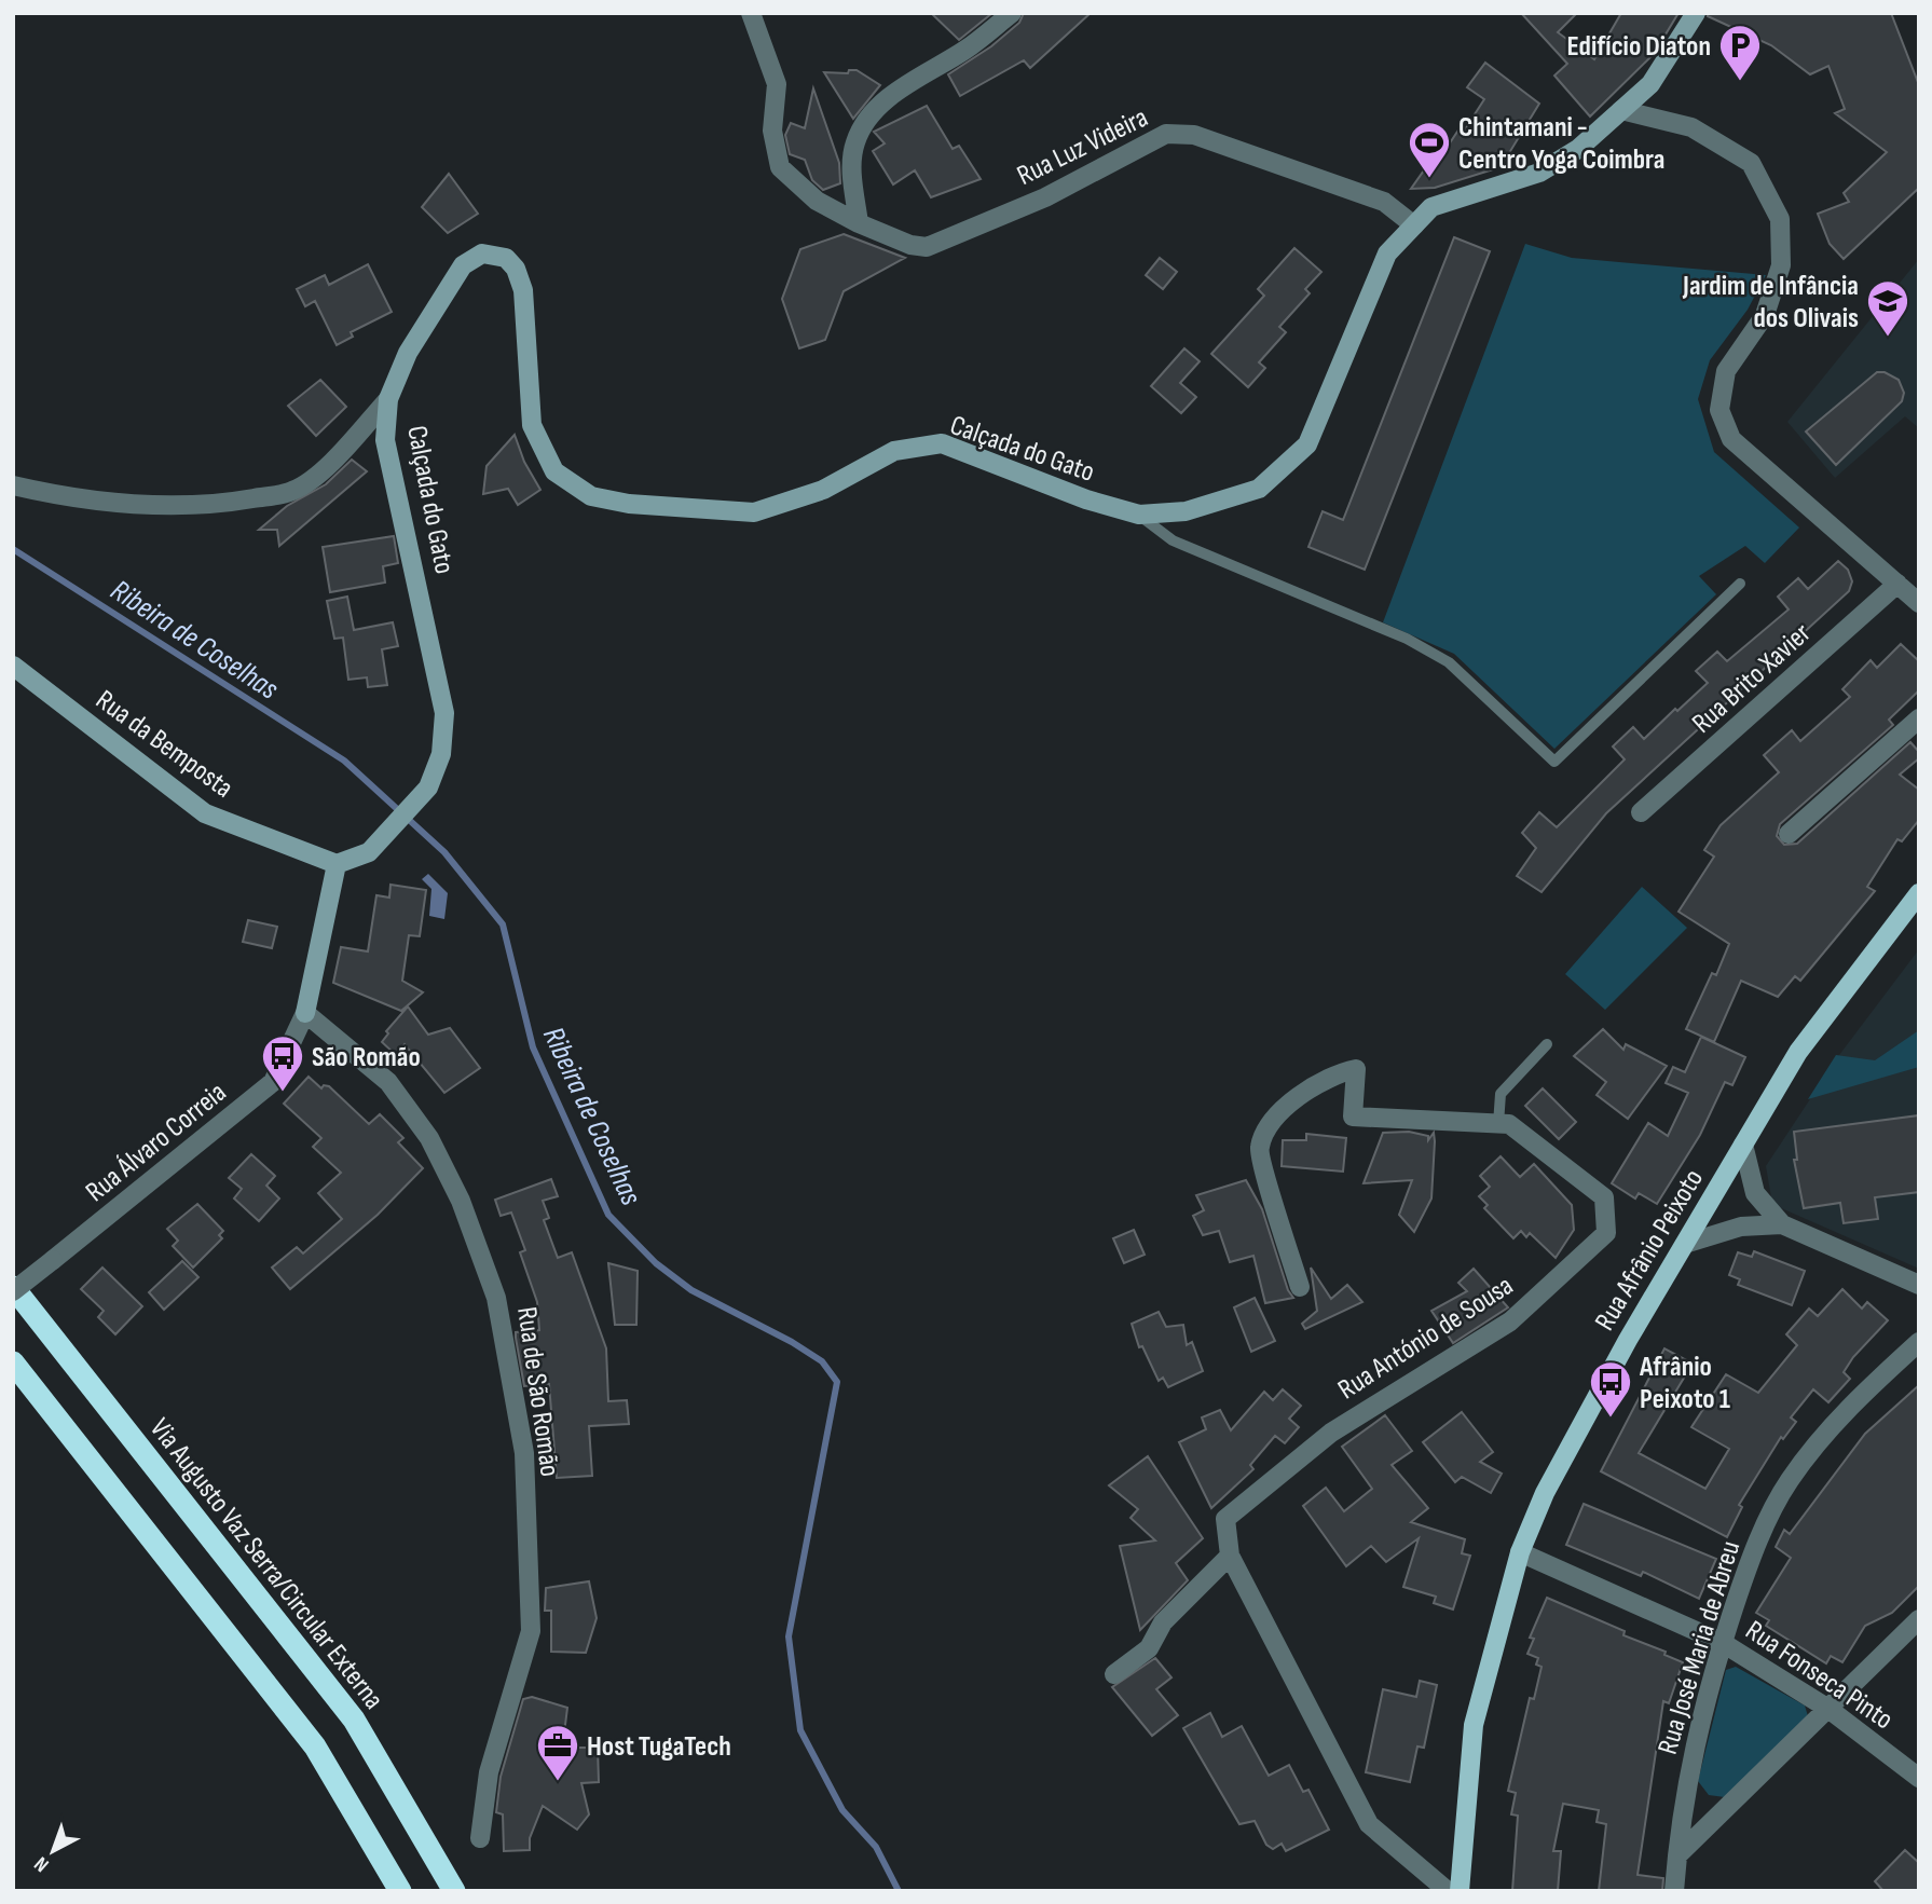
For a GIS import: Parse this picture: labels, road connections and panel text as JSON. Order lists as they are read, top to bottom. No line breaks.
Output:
{"streets":{"highway":["Via Augusto Vaz Serra/Circular Externa"],"main road":["Rua Afrânio Peixoto"],"street":["Rua Luz Videira","Calçada do Gato","Rua Brito Xavier","Rua da Bemposta","Rua Álvaro Correia","Rua António de Sousa","Rua de São Romão","Rua José Maria de Abreu","Rua Fonseca Pinto"]},"crossings":[["Rua Luz Videira","Calçada do Gato"],["Calçada do Gato","Rua da Bemposta"],["Rua Álvaro Correia","Rua de São Romão"],["Rua Álvaro Correia","Via Augusto Vaz Serra/Circular Externa"],["Rua Afrânio Peixoto","Rua Fonseca Pinto"],["Rua José Maria de Abreu","Rua Fonseca Pinto"]],"water":["Ribeira de Coselhas"],"places":{"parking":["Edifício Diaton"],"sports":["Chintamani - Centro Yoga Coimbra"],"school or university":["Jardim de Infância dos Olivais"],"bus stop":["São Romão","Afrânio Peixoto 1"],"office":["Host TugaTech"]},"north":"bottom left"}
